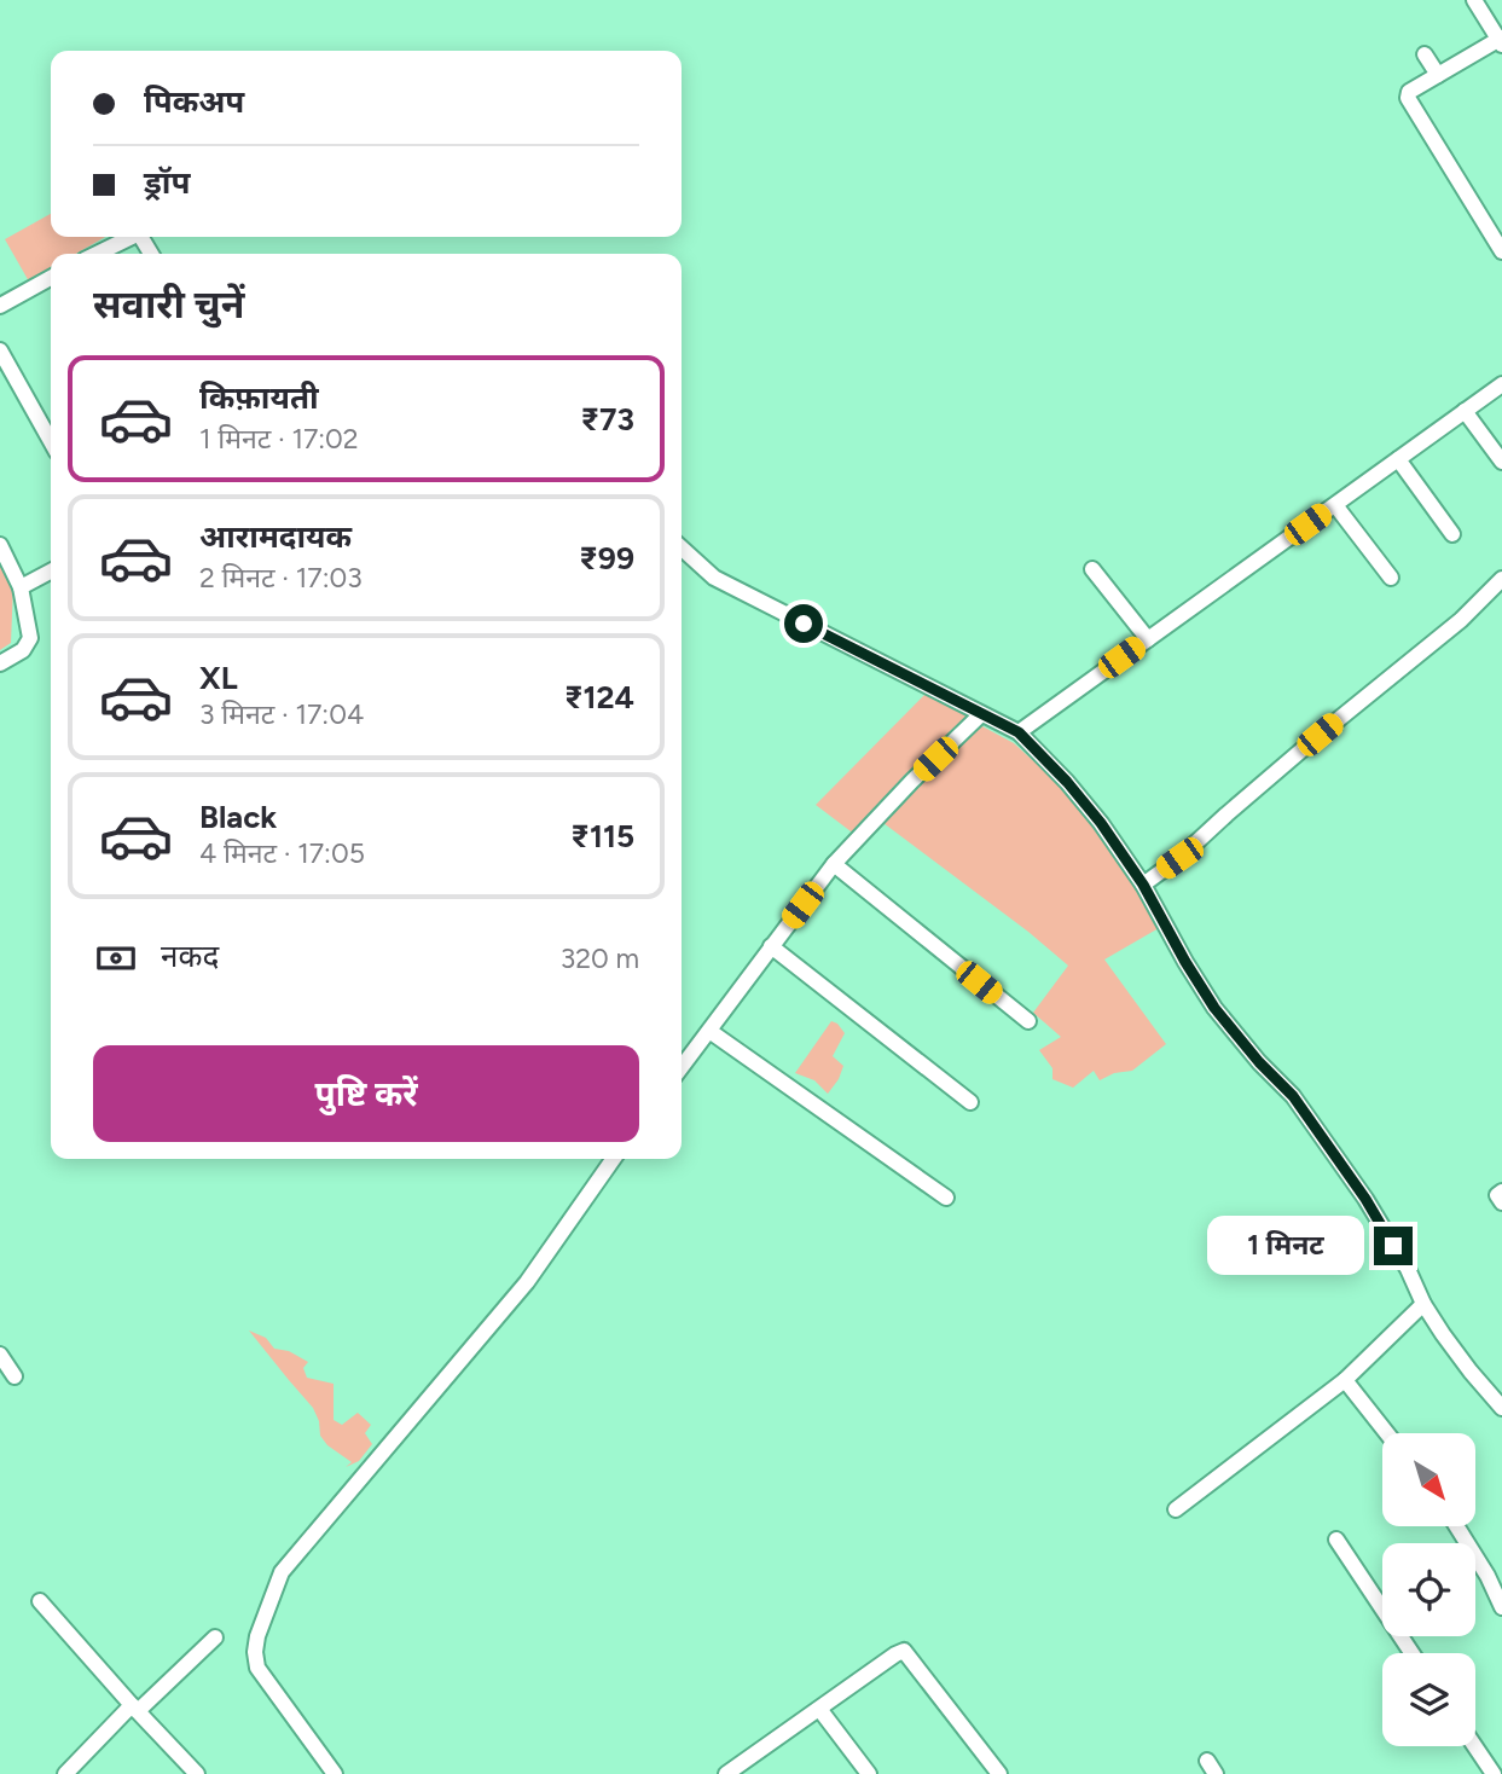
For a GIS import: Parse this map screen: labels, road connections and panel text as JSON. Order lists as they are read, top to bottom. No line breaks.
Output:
{"north":"bottom right","page":{"banner":["पिकअप","ड्रॉप"],"heading":"सवारी चुनें","list":[{"name":"किफ़ायती","note":"1 मिनट · 17:02","value":"₹73"},{"name":"आरामदायक","note":"2 मिनट · 17:03","value":"₹99"},{"name":"XL","note":"3 मिनट · 17:04","value":"₹124"},{"name":"Black","note":"4 मिनट · 17:05","value":"₹115"}],"pay":["नकद","320 m"],"buttons":"पुष्टि करें","bubble":"1 मिनट"}}
